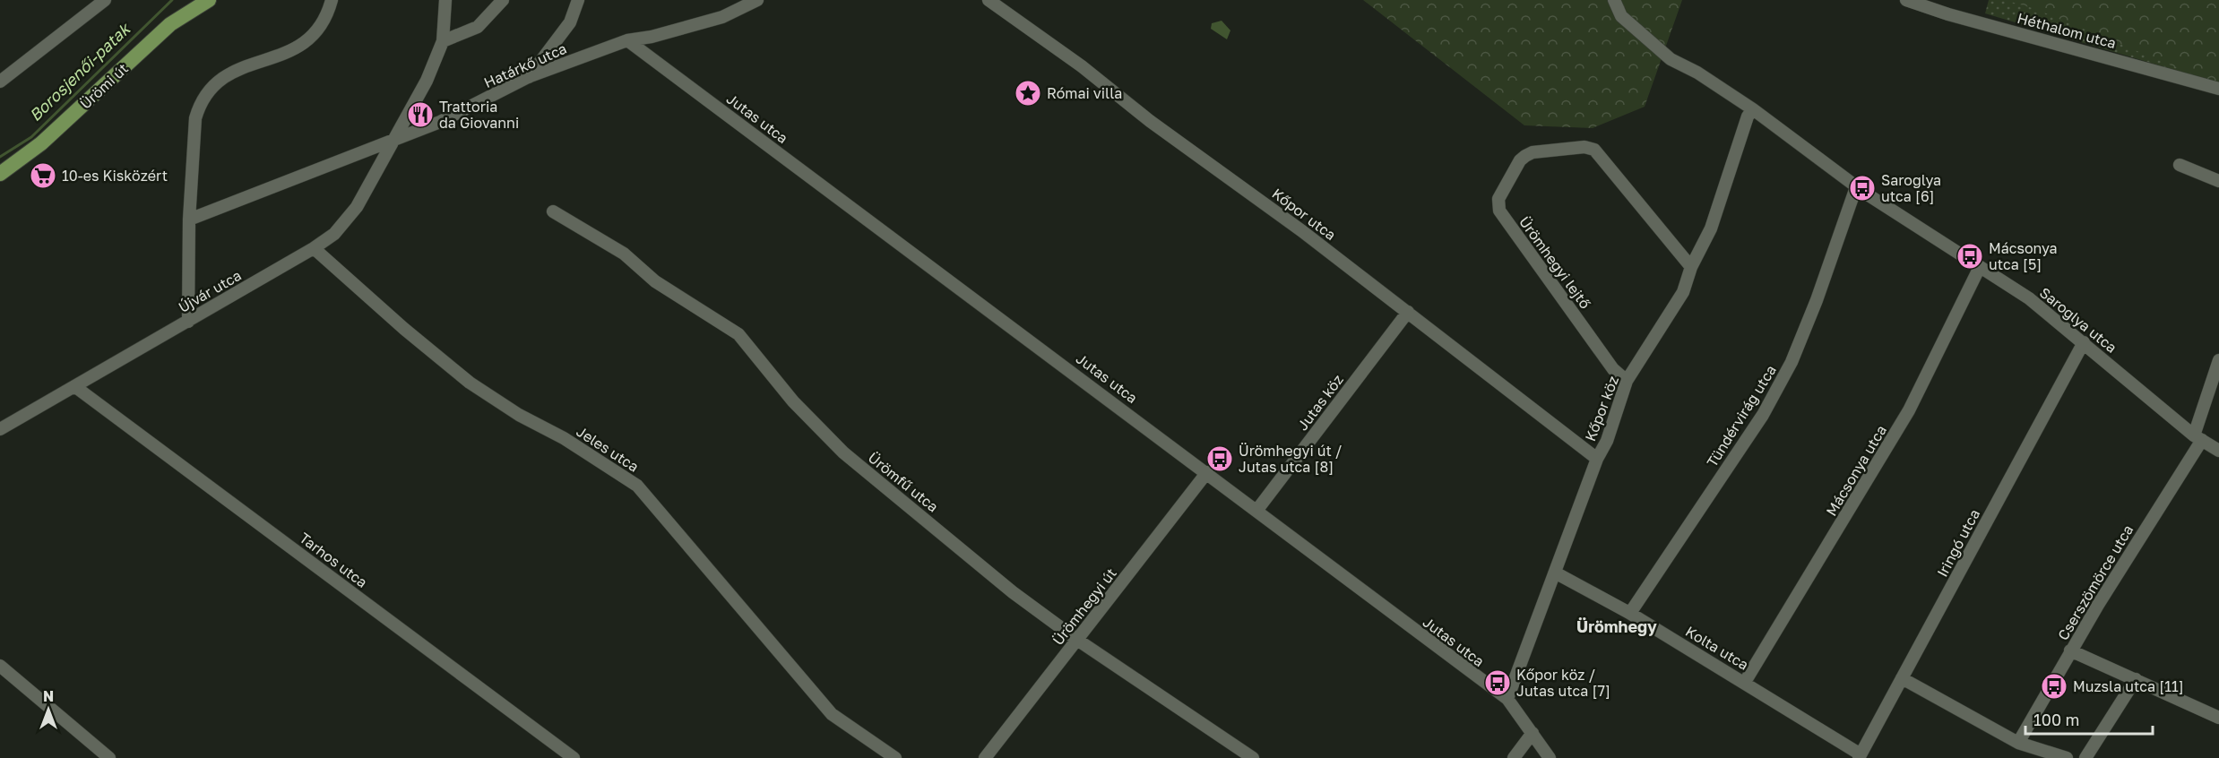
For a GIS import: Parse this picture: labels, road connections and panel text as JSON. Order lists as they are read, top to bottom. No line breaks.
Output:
{"streets":{"main road":["Ürömi út"],"street":["Héthalom utca","Határkő utca","Jutas utca","Kőpor utca","Ürömhegyi lejtő","Újvár utca","Saroglya utca","Jutas köz","Kőpor köz","Tündérvirág utca","Jeles utca","Mácsonya utca","Ürömfű utca","Iringó utca","Tarhos utca","Cserszömörce utca","Ürömhegyi út","Kolta utca"]},"crossings":[["Határkő utca","Jutas utca"],["Határkő utca","Újvár utca"],["Jutas utca","Jutas köz"],["Jutas utca","Kőpor köz"],["Jutas utca","Ürömhegyi út"],["Kőpor utca","Jutas köz"],["Kőpor utca","Kőpor köz"],["Ürömhegyi lejtő","Kőpor köz"],["Újvár utca","Jeles utca"],["Újvár utca","Tarhos utca"],["Saroglya utca","Kőpor köz"],["Saroglya utca","Tündérvirág utca"],["Saroglya utca","Mácsonya utca"],["Saroglya utca","Iringó utca"],["Saroglya utca","Cserszömörce utca"],["Kőpor köz","Kolta utca"],["Tündérvirág utca","Kolta utca"],["Mácsonya utca","Kolta utca"],["Ürömfű utca","Ürömhegyi út"],["Iringó utca","Kolta utca"]],"districts":["Ürömhegy"],"water":["Borosjenői-patak"],"places":{"place":["Római villa"],"restaurant":["Trattoria da Giovanni"],"supermarket":["10-es Kisközért"],"bus stop":["Saroglya utca [6]","Mácsonya utca [5]","Ürömhegyi út / Jutas utca [8]","Kőpor köz / Jutas utca [7]","Muzsla utca [11]"]},"scale_bar":"100 m","north":"top"}
